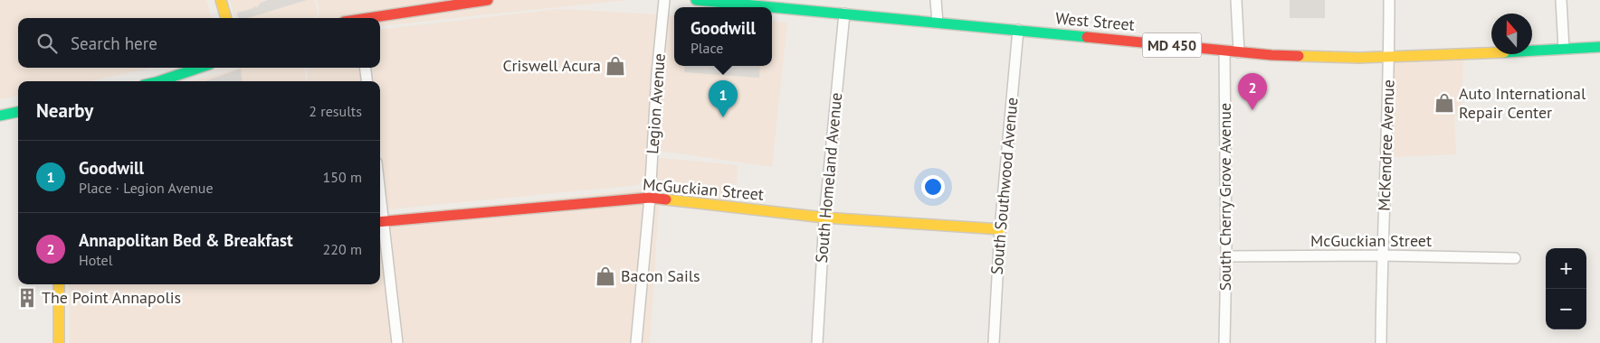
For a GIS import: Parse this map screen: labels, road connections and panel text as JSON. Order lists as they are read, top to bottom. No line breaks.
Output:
{"streets":{"main road":["West Street","MD 450","McGuckian Street"],"street":["Legion Avenue","McKendree Avenue","South Homeland Avenue","South Southwood Avenue","South Cherry Grove Avenue"]},"crossings":[["West Street","McKendree Avenue"],["West Street","South Homeland Avenue"],["West Street","South Southwood Avenue"],["West Street","South Cherry Grove Avenue"],["Legion Avenue","McGuckian Street"],["McKendree Avenue","McGuckian Street"],["South Homeland Avenue","McGuckian Street"],["South Southwood Avenue","McGuckian Street"],["McGuckian Street","South Cherry Grove Avenue"]],"places":{"shop":["Criswell Acura","Auto International Repair Center","Bacon Sails"],"building":["The Point Annapolis"]},"north":"top","page":{"popup":["Goodwill","Place"],"search":"Search here","pins":["2","1"],"heading":["Nearby","2 results"],"list":[{"mark":"1","name":"Goodwill","note":"Place · Legion Avenue","value":"150 m"},{"mark":"2","name":"Annapolitan Bed & Breakfast","note":"Hotel","value":"220 m"}],"map_buttons":["+","−"]}}
